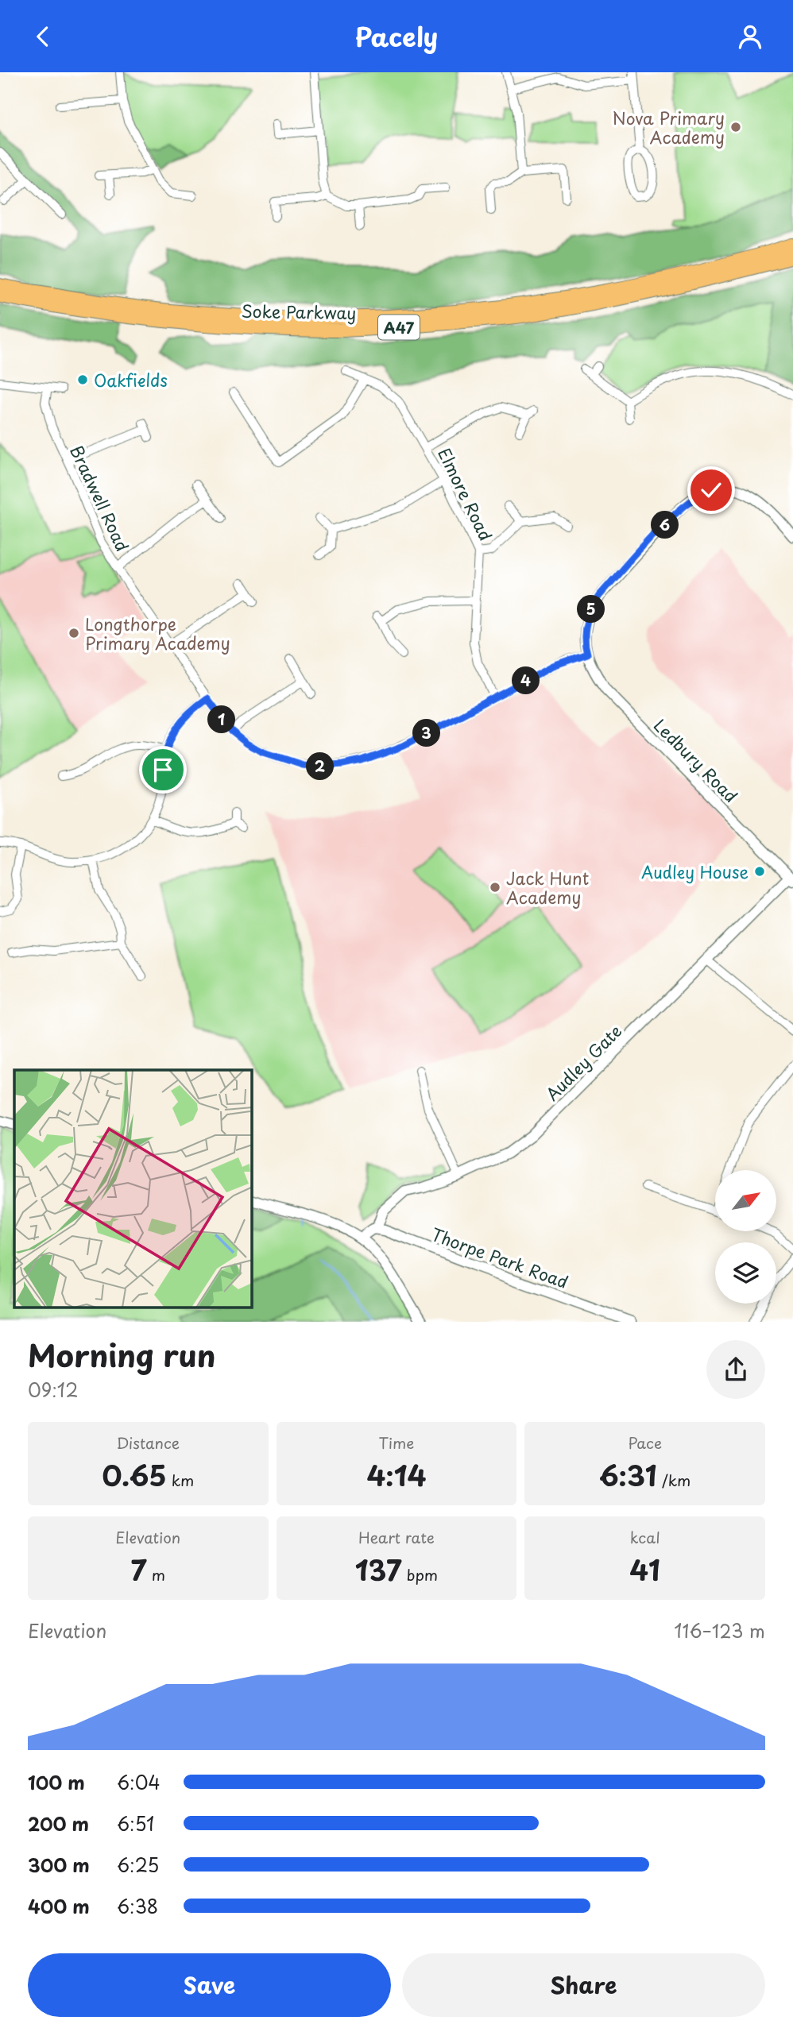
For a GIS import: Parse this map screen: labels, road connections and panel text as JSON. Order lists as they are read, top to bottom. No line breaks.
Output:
{"streets":{"highway":["Soke Parkway","A47"],"street":["Elmore Road","Bradwell Road","Ledbury Road","Audley Gate","Thorpe Park Road"]},"crossings":[["Elmore Road","Bradwell Road"],["Bradwell Road","Ledbury Road"],["Ledbury Road","Audley Gate"],["Audley Gate","Thorpe Park Road"]],"places":["Nova Primary Academy","Oakfields","Longthorpe Primary Academy","Audley House","Jack Hunt Academy"],"north":"top right","page":{"header":"Pacely","pins":["6","5","4","1","3","2"],"heading":["Morning run","09:12"],"stats":[["Distance","0.65 km"],["Time","4:14"],["Pace","6:31 /km"],["Elevation","7 m"],["Heart rate","137 bpm"],["kcal","41"]],"chart":["Elevation","116–123 m"],"list":[{"name":"100 m","note":"6:04"},{"name":"200 m","note":"6:51"},{"name":"300 m","note":"6:25"},{"name":"400 m","note":"6:38"}],"buttons":["Save","Share"]}}
